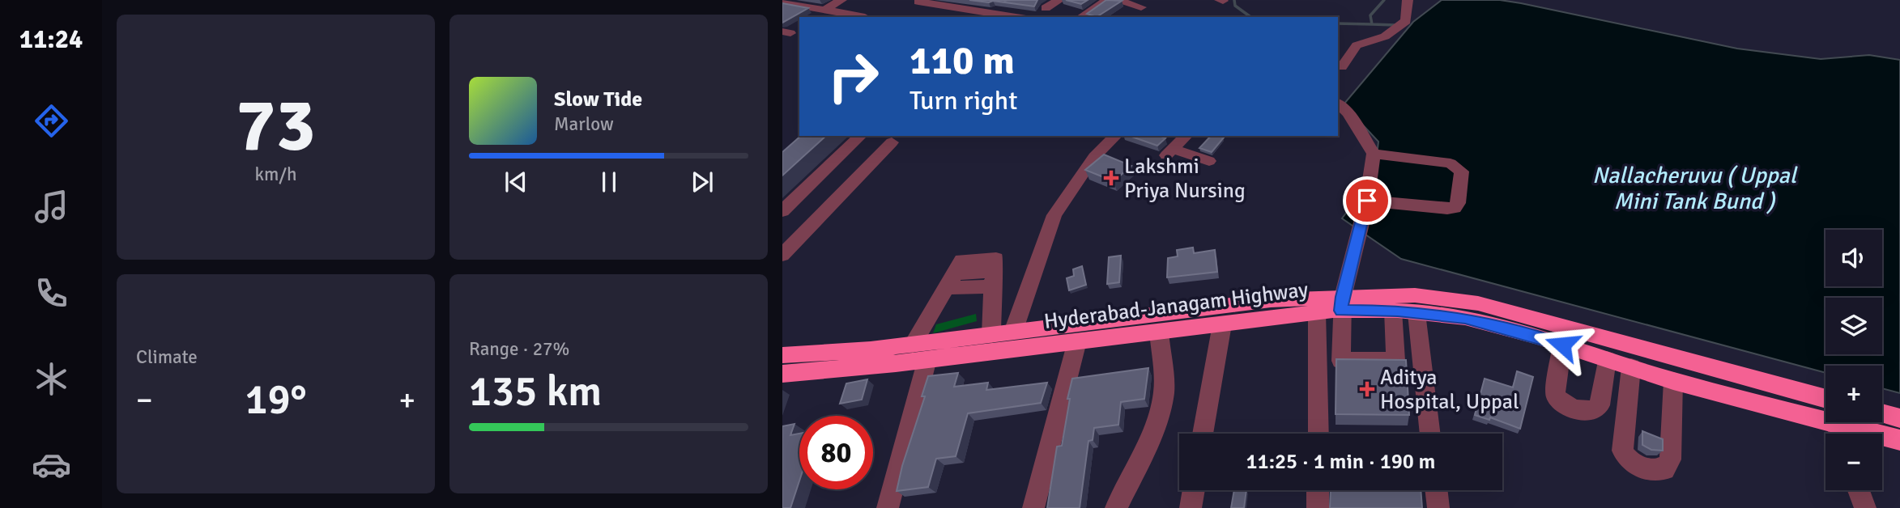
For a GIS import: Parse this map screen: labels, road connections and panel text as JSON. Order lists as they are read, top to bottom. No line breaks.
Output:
{"streets":{"highway":["Hyderabad-Janagam Highway"]},"water":["Nallacheruvu ( Uppal Mini Tank Bund )"],"places":{"health":["Lakshmi Priya Nursing","Aditya Hospital, Uppal"]},"page":{"tabs":"11:24","tile":[["73","km/h"],"Climate",["Range · 27%","135 km"]],"turn":["110 m","Turn right"],"song":["Slow Tide","Marlow"],"map_buttons":["+","−"],"heat":["−","19°","+"],"limit":"80","trip":"11:25 · 1 min · 190 m"}}
